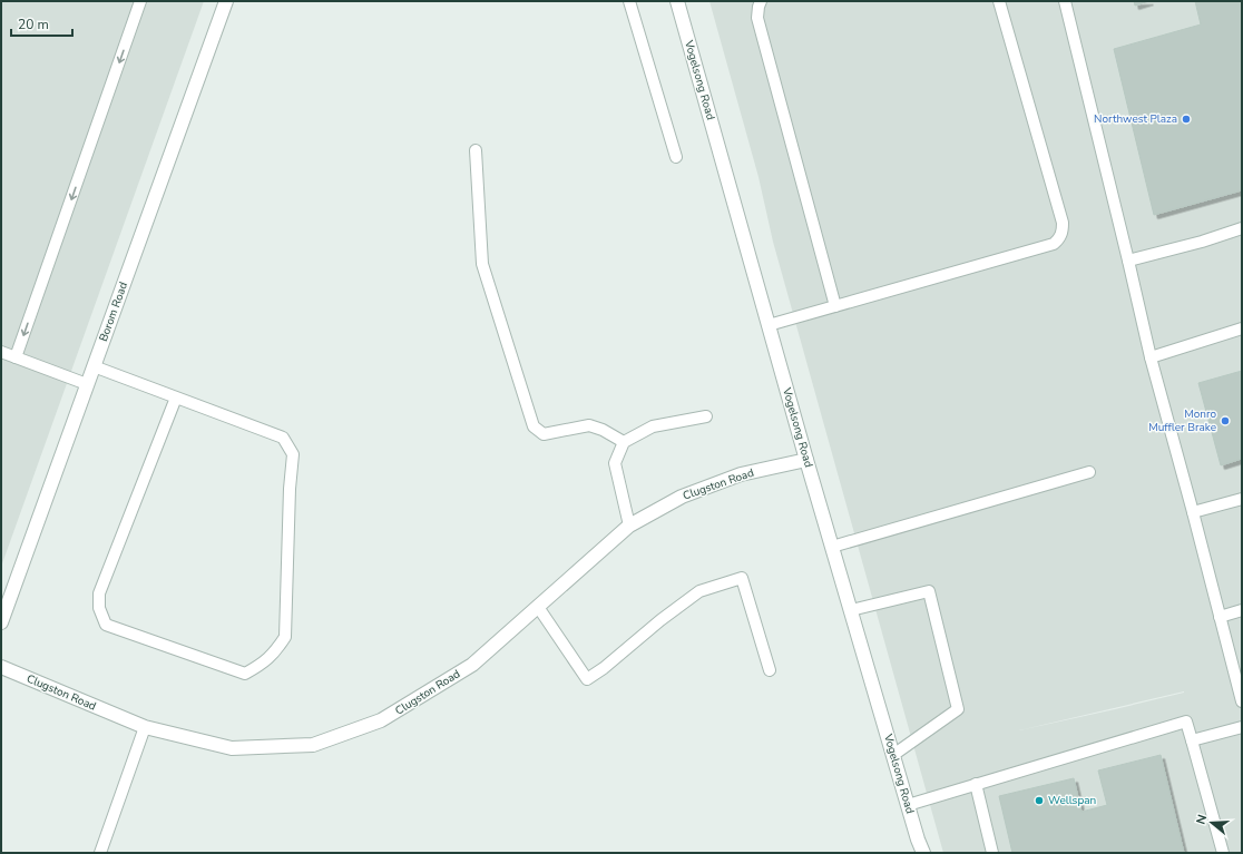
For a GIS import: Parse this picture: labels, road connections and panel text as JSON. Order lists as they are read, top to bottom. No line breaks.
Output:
{"streets":{"street":["Vogelsong Road","Borom Road","Clugston Road"]},"crossings":[["Vogelsong Road","Clugston Road"]],"places":["Northwest Plaza","Monro Muffler Brake","Wellspan"],"scale_bar":"20 m","north":"left"}
